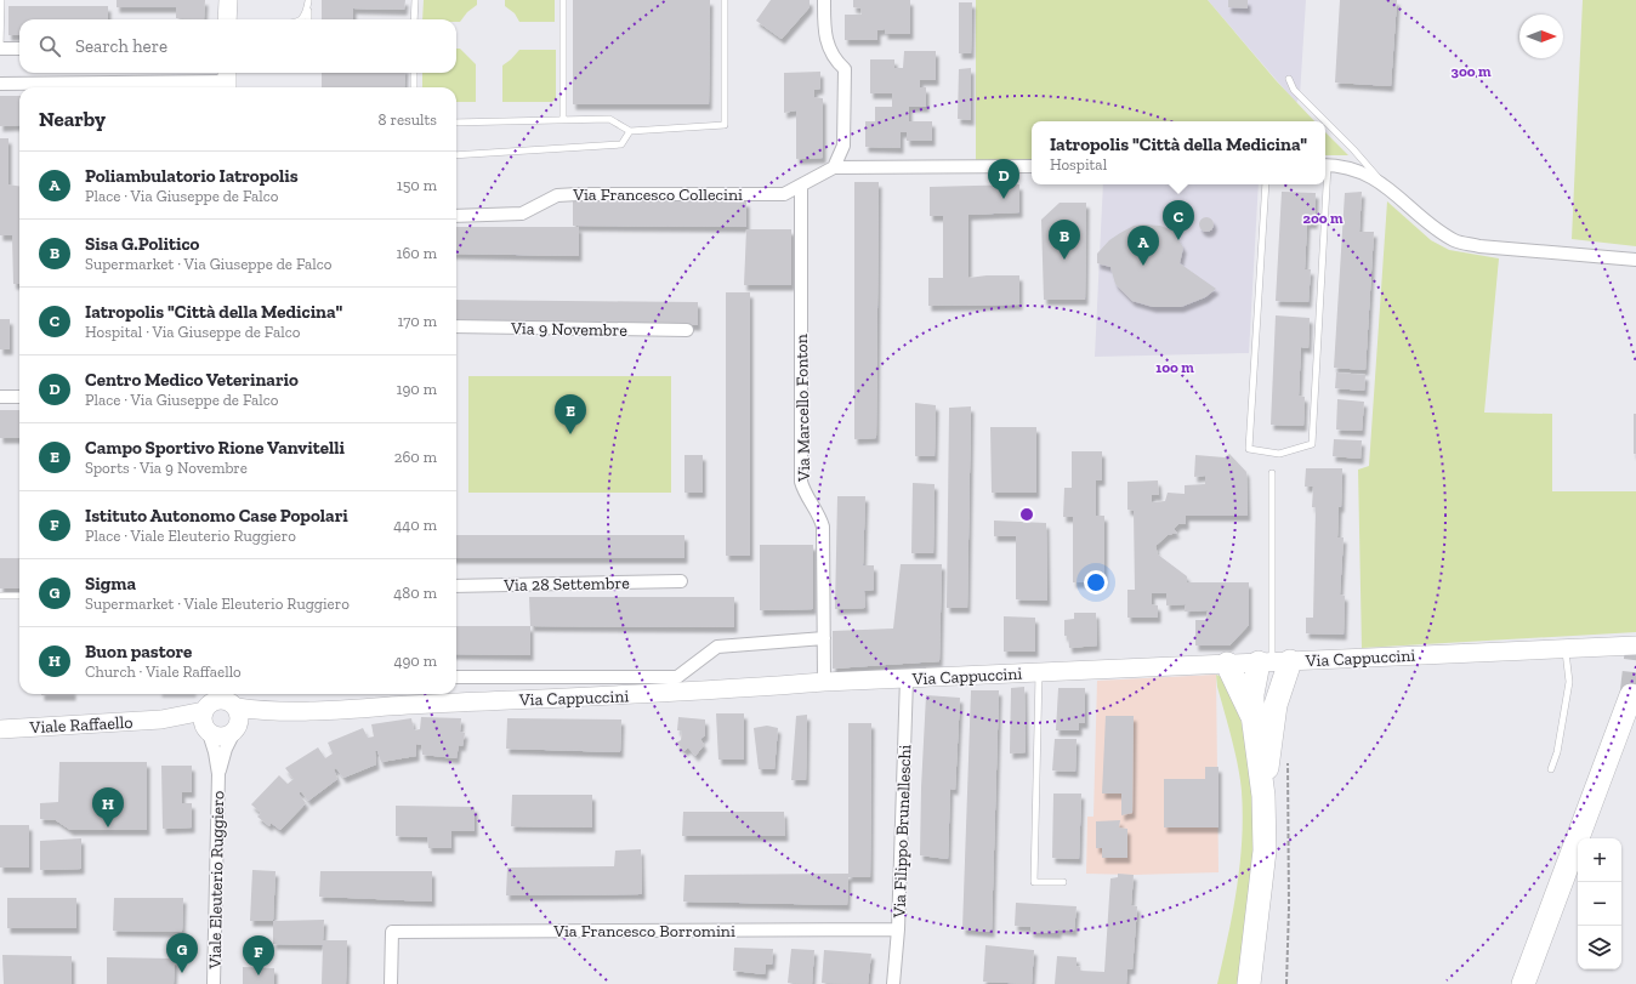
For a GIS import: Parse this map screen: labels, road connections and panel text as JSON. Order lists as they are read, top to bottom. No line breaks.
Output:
{"streets":{"street":["Via Francesco Collecini","Via 9 Novembre","Via Marcello Fonton","Via 28 Settembre","Via Cappuccini","Viale Raffaello","Via Filippo Brunelleschi","Viale Eleuterio Ruggiero","Via Francesco Borromini"]},"crossings":[["Via Francesco Collecini","Via Marcello Fonton"],["Via Marcello Fonton","Via Cappuccini"],["Via Cappuccini","Viale Raffaello"],["Via Cappuccini","Via Filippo Brunelleschi"],["Via Cappuccini","Viale Eleuterio Ruggiero"],["Viale Raffaello","Viale Eleuterio Ruggiero"],["Via Filippo Brunelleschi","Via Francesco Borromini"]],"north":"right","page":{"search":"Search here","heading":["Nearby","8 results"],"popup":["Iatropolis \"Città della Medicina\"","Hospital"],"list":[{"mark":"A","name":"Poliambulatorio Iatropolis","note":"Place · Via Giuseppe de Falco","value":"150 m"},{"mark":"B","name":"Sisa G.Politico","note":"Supermarket · Via Giuseppe de Falco","value":"160 m"},{"mark":"C","name":"Iatropolis \"Città della Medicina\"","note":"Hospital · Via Giuseppe de Falco","value":"170 m"},{"mark":"D","name":"Centro Medico Veterinario","note":"Place · Via Giuseppe de Falco","value":"190 m"},{"mark":"E","name":"Campo Sportivo Rione Vanvitelli","note":"Sports · Via 9 Novembre","value":"260 m"},{"mark":"F","name":"Istituto Autonomo Case Popolari","note":"Place · Viale Eleuterio Ruggiero","value":"440 m"},{"mark":"G","name":"Sigma","note":"Supermarket · Viale Eleuterio Ruggiero","value":"480 m"},{"mark":"H","name":"Buon pastore","note":"Church · Viale Raffaello","value":"490 m"}],"pins":["D","C","B","A","E","H","G","F"],"map_buttons":["+","−"]},"rings":["300 m","200 m","100 m"]}
